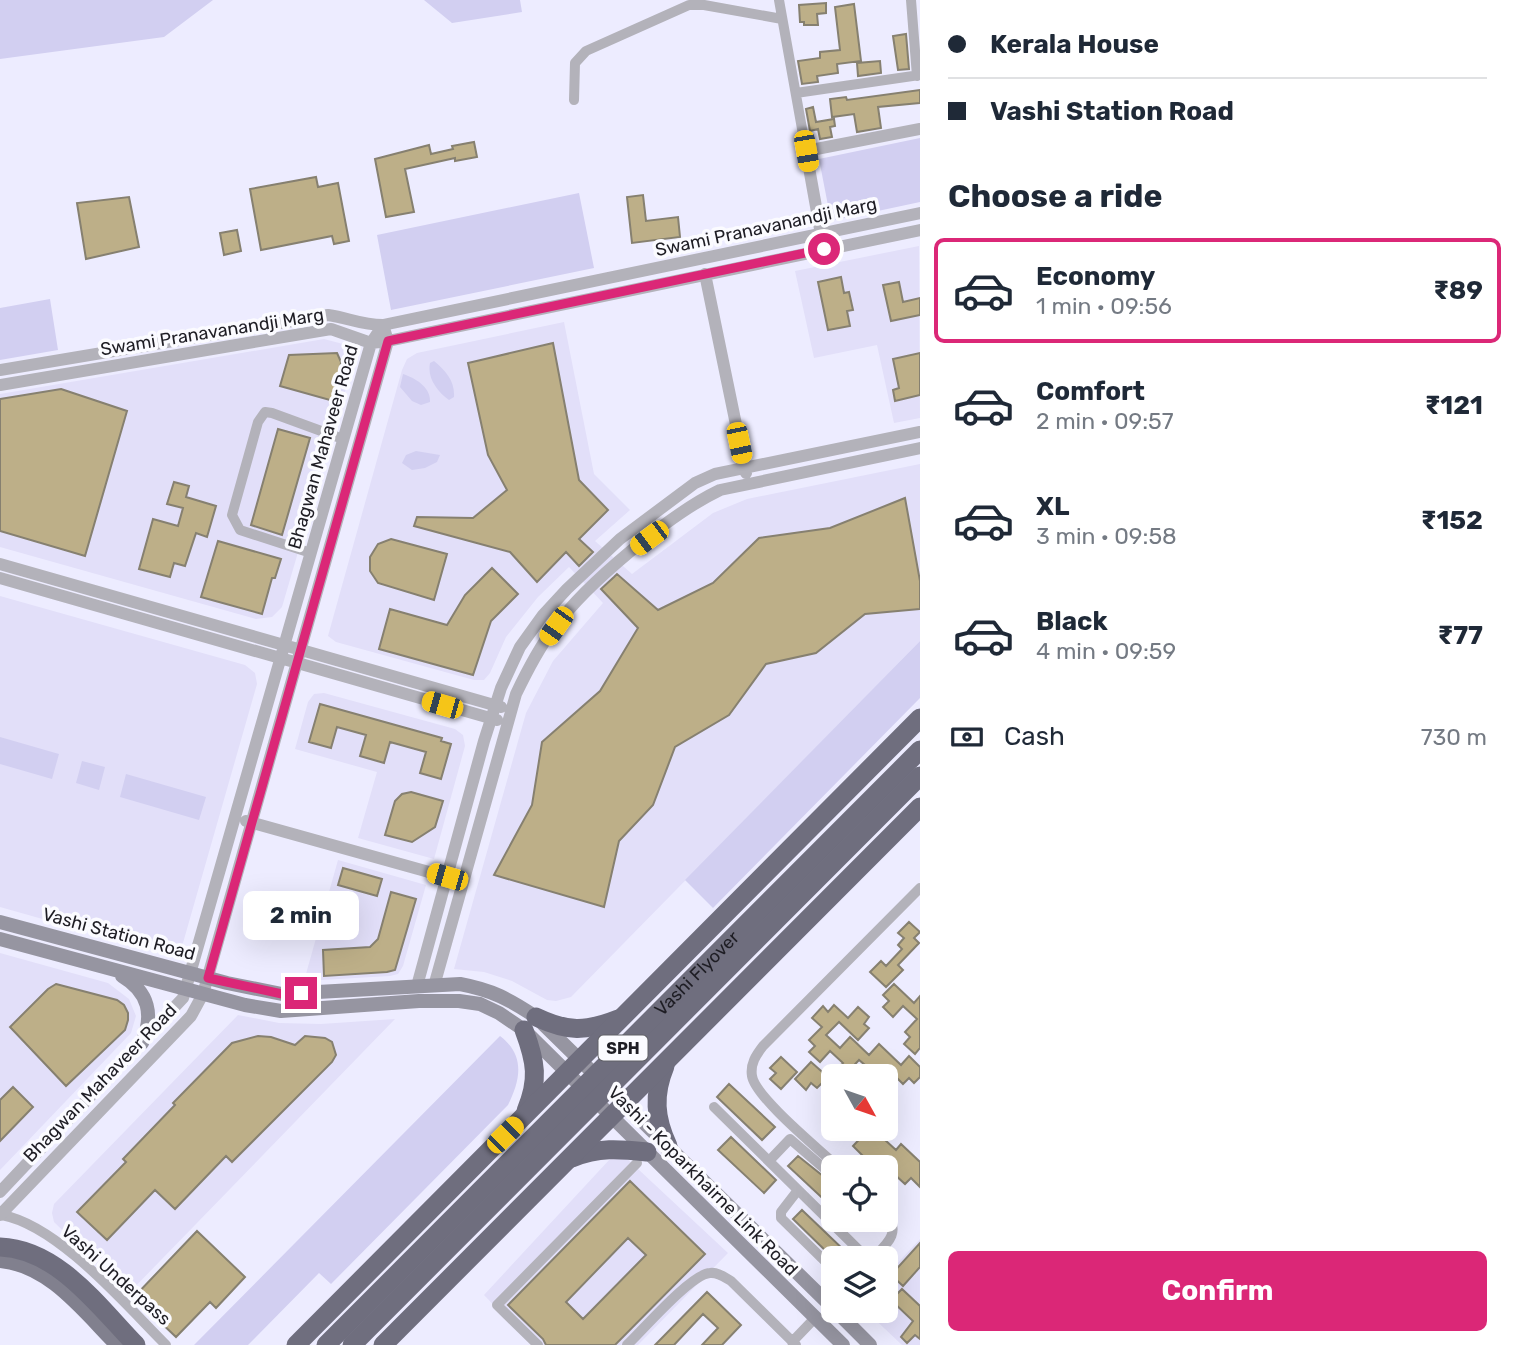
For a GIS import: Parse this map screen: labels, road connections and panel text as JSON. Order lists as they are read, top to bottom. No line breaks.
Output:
{"streets":{"highway":["Vashi Flyover","SPH"],"main road":["Vashi Station Road","Vashi - Koparkhairne Link Road"],"street":["Swami Pranavanandji Marg","Bhagwan Mahaveer Road","Vashi Underpass"]},"crossings":[["Swami Pranavanandji Marg","Bhagwan Mahaveer Road"],["Bhagwan Mahaveer Road","Vashi Station Road"],["Bhagwan Mahaveer Road","Vashi Underpass"],["Vashi Station Road","Vashi - Koparkhairne Link Road"]],"north":"bottom right","page":{"banner":["Kerala House","Vashi Station Road"],"heading":"Choose a ride","list":[{"name":"Economy","note":"1 min · 09:56","value":"₹89"},{"name":"Comfort","note":"2 min · 09:57","value":"₹121"},{"name":"XL","note":"3 min · 09:58","value":"₹152"},{"name":"Black","note":"4 min · 09:59","value":"₹77"}],"pay":["Cash","730 m"],"bubble":"2 min","buttons":"Confirm"}}
